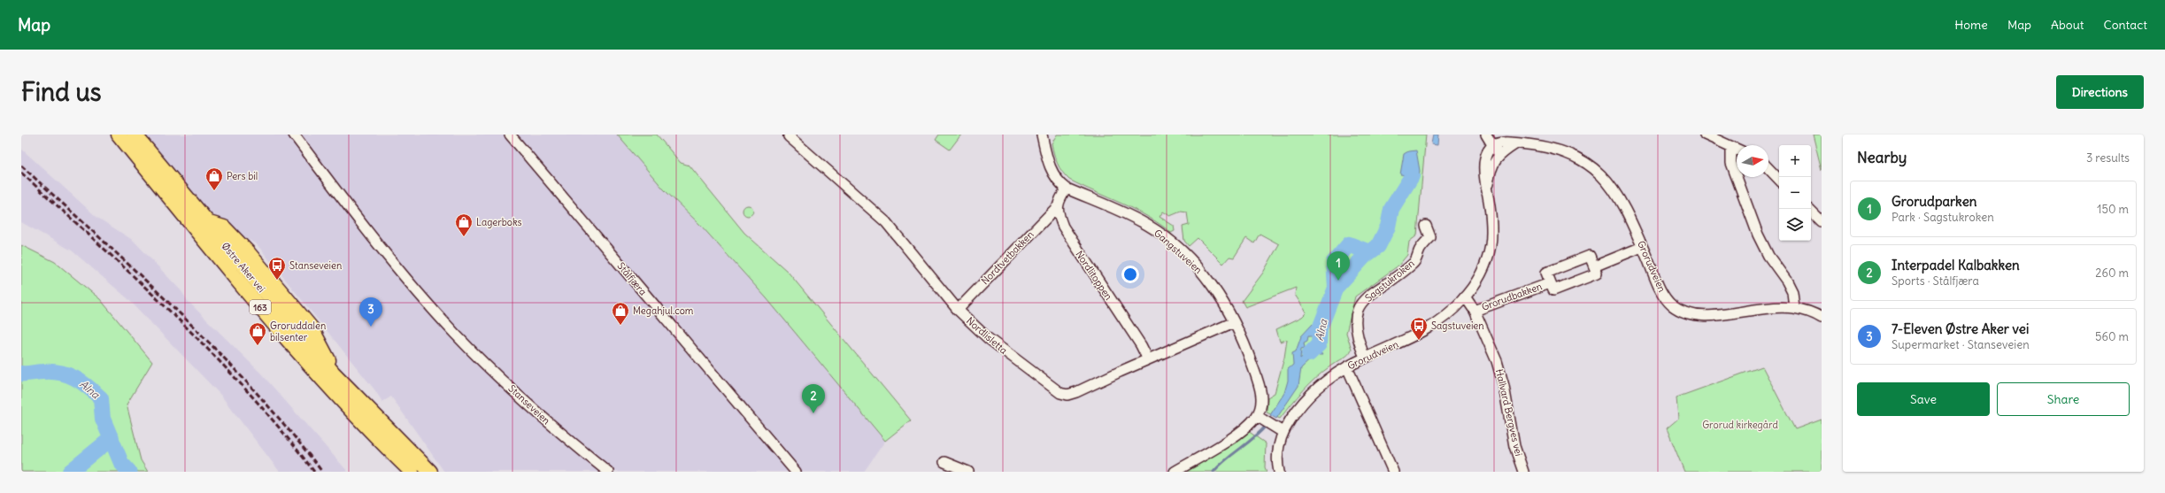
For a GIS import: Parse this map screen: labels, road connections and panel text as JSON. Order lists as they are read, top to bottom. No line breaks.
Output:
{"streets":{"highway":["Østre Aker vei","163"],"street":["Gangstuveien","Nordtvetbakken","Grorudveien","Nordlitoppen","Stålfjæra","Sagstukroken","Grorudbakken","Nordlisletta","Stanseveien","Hallvard Bergves vei"]},"crossings":[["Gangstuveien","Nordlisletta"],["Nordtvetbakken","Nordlitoppen"],["Nordtvetbakken","Nordlisletta"],["Grorudveien","Sagstukroken"],["Grorudveien","Hallvard Bergves vei"],["Nordlitoppen","Nordlisletta"],["Grorudbakken","Hallvard Bergves vei"]],"water":["Alna"],"parks":["Grorud kirkegård"],"places":{"shop":["Pers bil","Lagerboks","Megahjul.com","Groruddalen bilsenter"],"bus stop":["Stanseveien","Sagstuveien"]},"north":"right","page":{"header":"Map","nav":["Home","Map","About","Contact"],"buttons":["Directions",["Save","Share"]],"title":"Find us","heading":["Nearby","3 results"],"map_buttons":["+","−"],"list":[{"mark":"1","name":"Grorudparken","note":"Park · Sagstukroken","value":"150 m"},{"mark":"2","name":"Interpadel Kalbakken","note":"Sports · Stålfjæra","value":"260 m"},{"mark":"3","name":"7-Eleven Østre Aker vei","note":"Supermarket · Stanseveien","value":"560 m"}],"pins":["1","3","2"]}}
